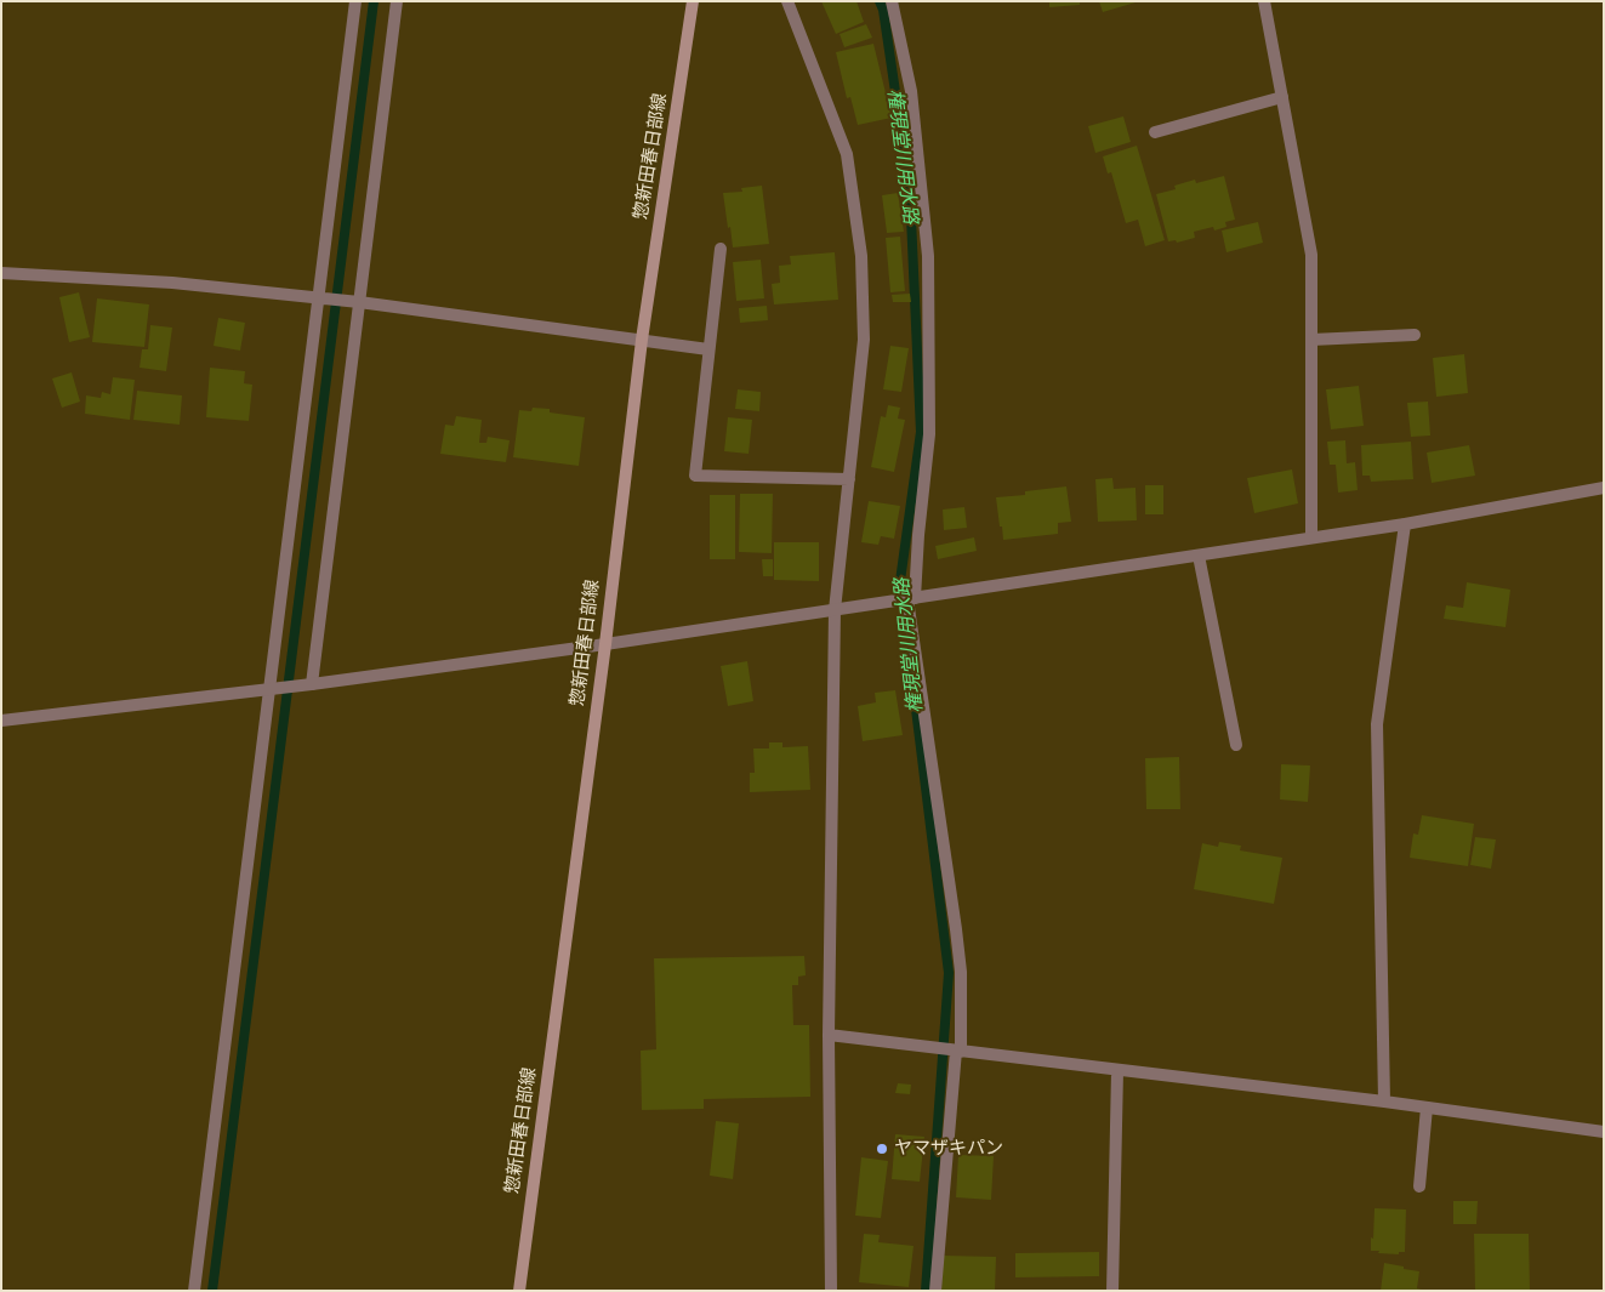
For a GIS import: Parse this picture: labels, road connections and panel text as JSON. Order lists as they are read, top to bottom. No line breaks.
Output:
{"streets":{"main road":["惣新田春日部線"]},"water":["権現堂川用水路"],"places":["ヤマザキパン"]}
